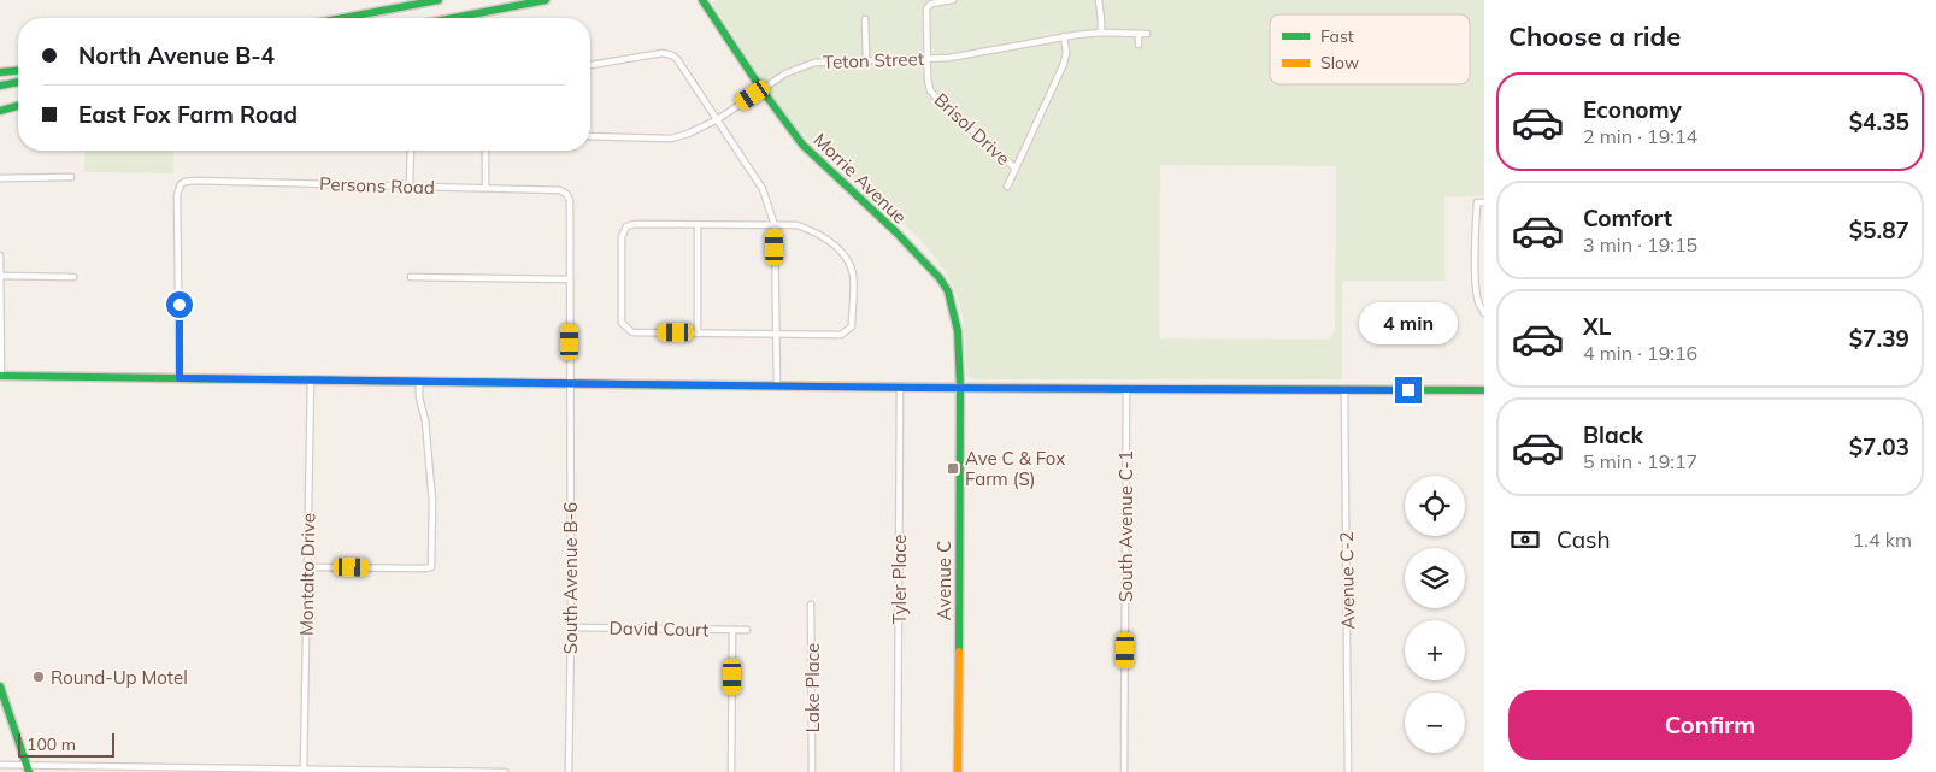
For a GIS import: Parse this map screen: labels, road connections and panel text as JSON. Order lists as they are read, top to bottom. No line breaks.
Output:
{"streets":{"main road":["Morrie Avenue","Avenue C"],"street":["Teton Street","Brisol Drive","Persons Road","South Avenue C-1","Montalto Drive","South Avenue B-6","Tyler Place","Avenue C-2","David Court","Lake Place"]},"crossings":[["Teton Street","Brisol Drive"],["Teton Street","Morrie Avenue"],["Morrie Avenue","Avenue C"],["Persons Road","South Avenue B-6"],["South Avenue B-6","David Court"]],"places":{"transit":["Ave C & Fox Farm (S)"],"other":["Round-Up Motel"]},"legend":["Fast","Slow"],"scale_bar":"100 m","page":{"heading":"Choose a ride","banner":["North Avenue B-4","East Fox Farm Road"],"list":[{"name":"Economy","note":"2 min · 19:14","value":"$4.35"},{"name":"Comfort","note":"3 min · 19:15","value":"$5.87"},{"name":"XL","note":"4 min · 19:16","value":"$7.39"},{"name":"Black","note":"5 min · 19:17","value":"$7.03"}],"bubble":"4 min","map_buttons":["+","−"],"pay":["Cash","1.4 km"],"buttons":"Confirm","scale":"100 m"}}
